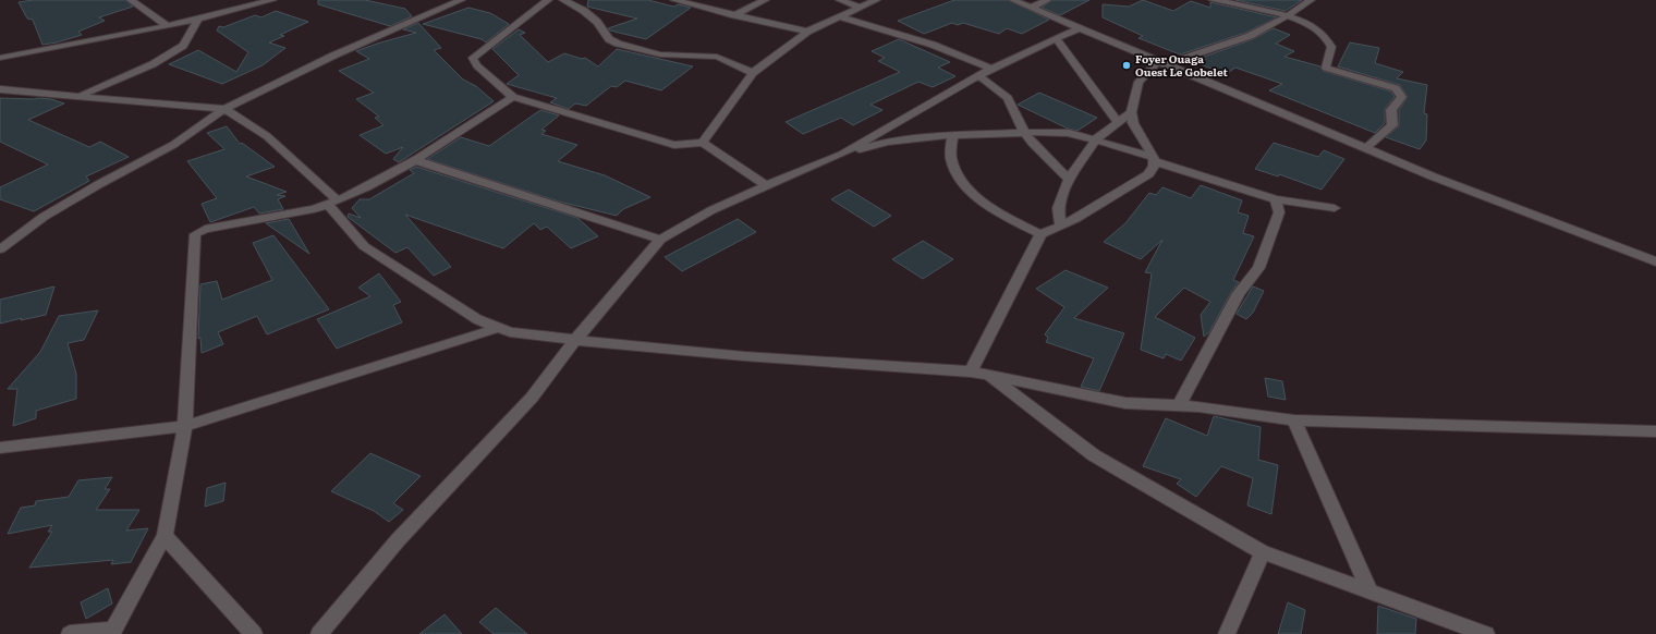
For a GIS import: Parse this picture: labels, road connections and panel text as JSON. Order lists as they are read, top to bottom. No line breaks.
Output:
{"places":["Foyer Ouaga Ouest Le Gobelet"]}
